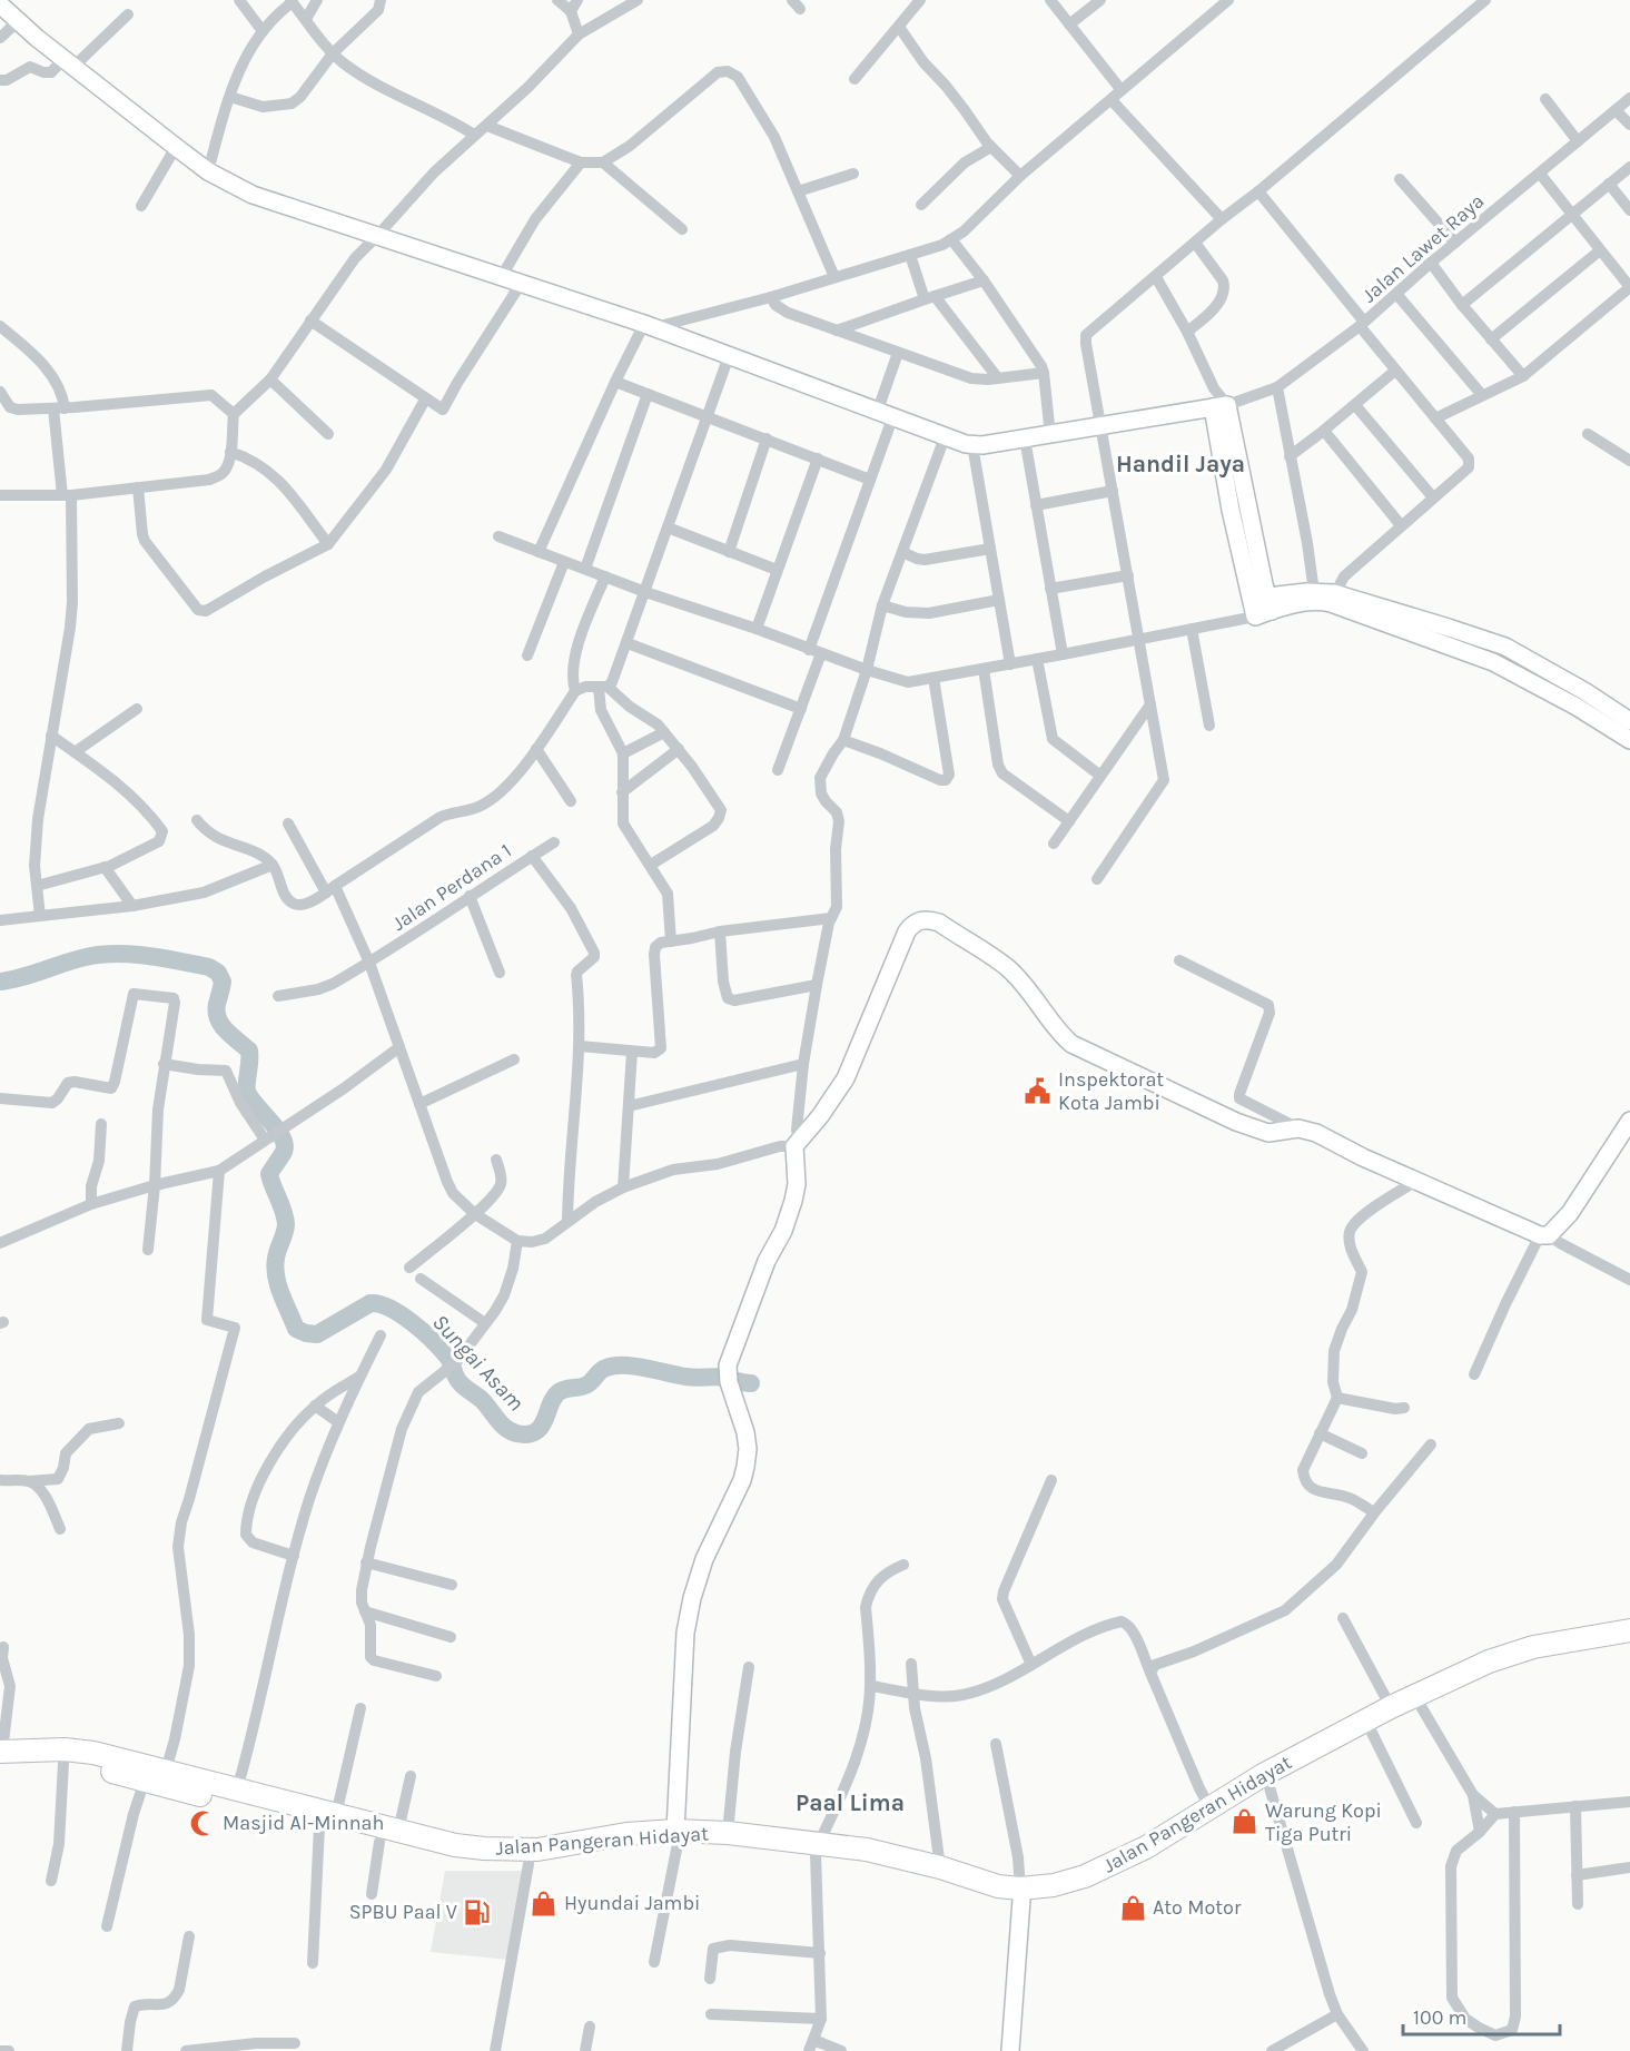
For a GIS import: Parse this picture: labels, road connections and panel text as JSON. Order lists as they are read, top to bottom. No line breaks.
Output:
{"streets":{"highway":["Jalan Pangeran Hidayat"],"street":["Jalan Lawet Raya","Jalan Perdana 1"]},"districts":["Handil Jaya","Paal Lima"],"water":["Sungai Asam"],"places":{"public building":["Inspektorat Kota Jambi"],"shop":["Warung Kopi Tiga Putri","Hyundai Jambi","Ato Motor"],"mosque":["Masjid Al-Minnah"],"fuel station":["SPBU Paal V"]},"scale_bar":"100 m"}
